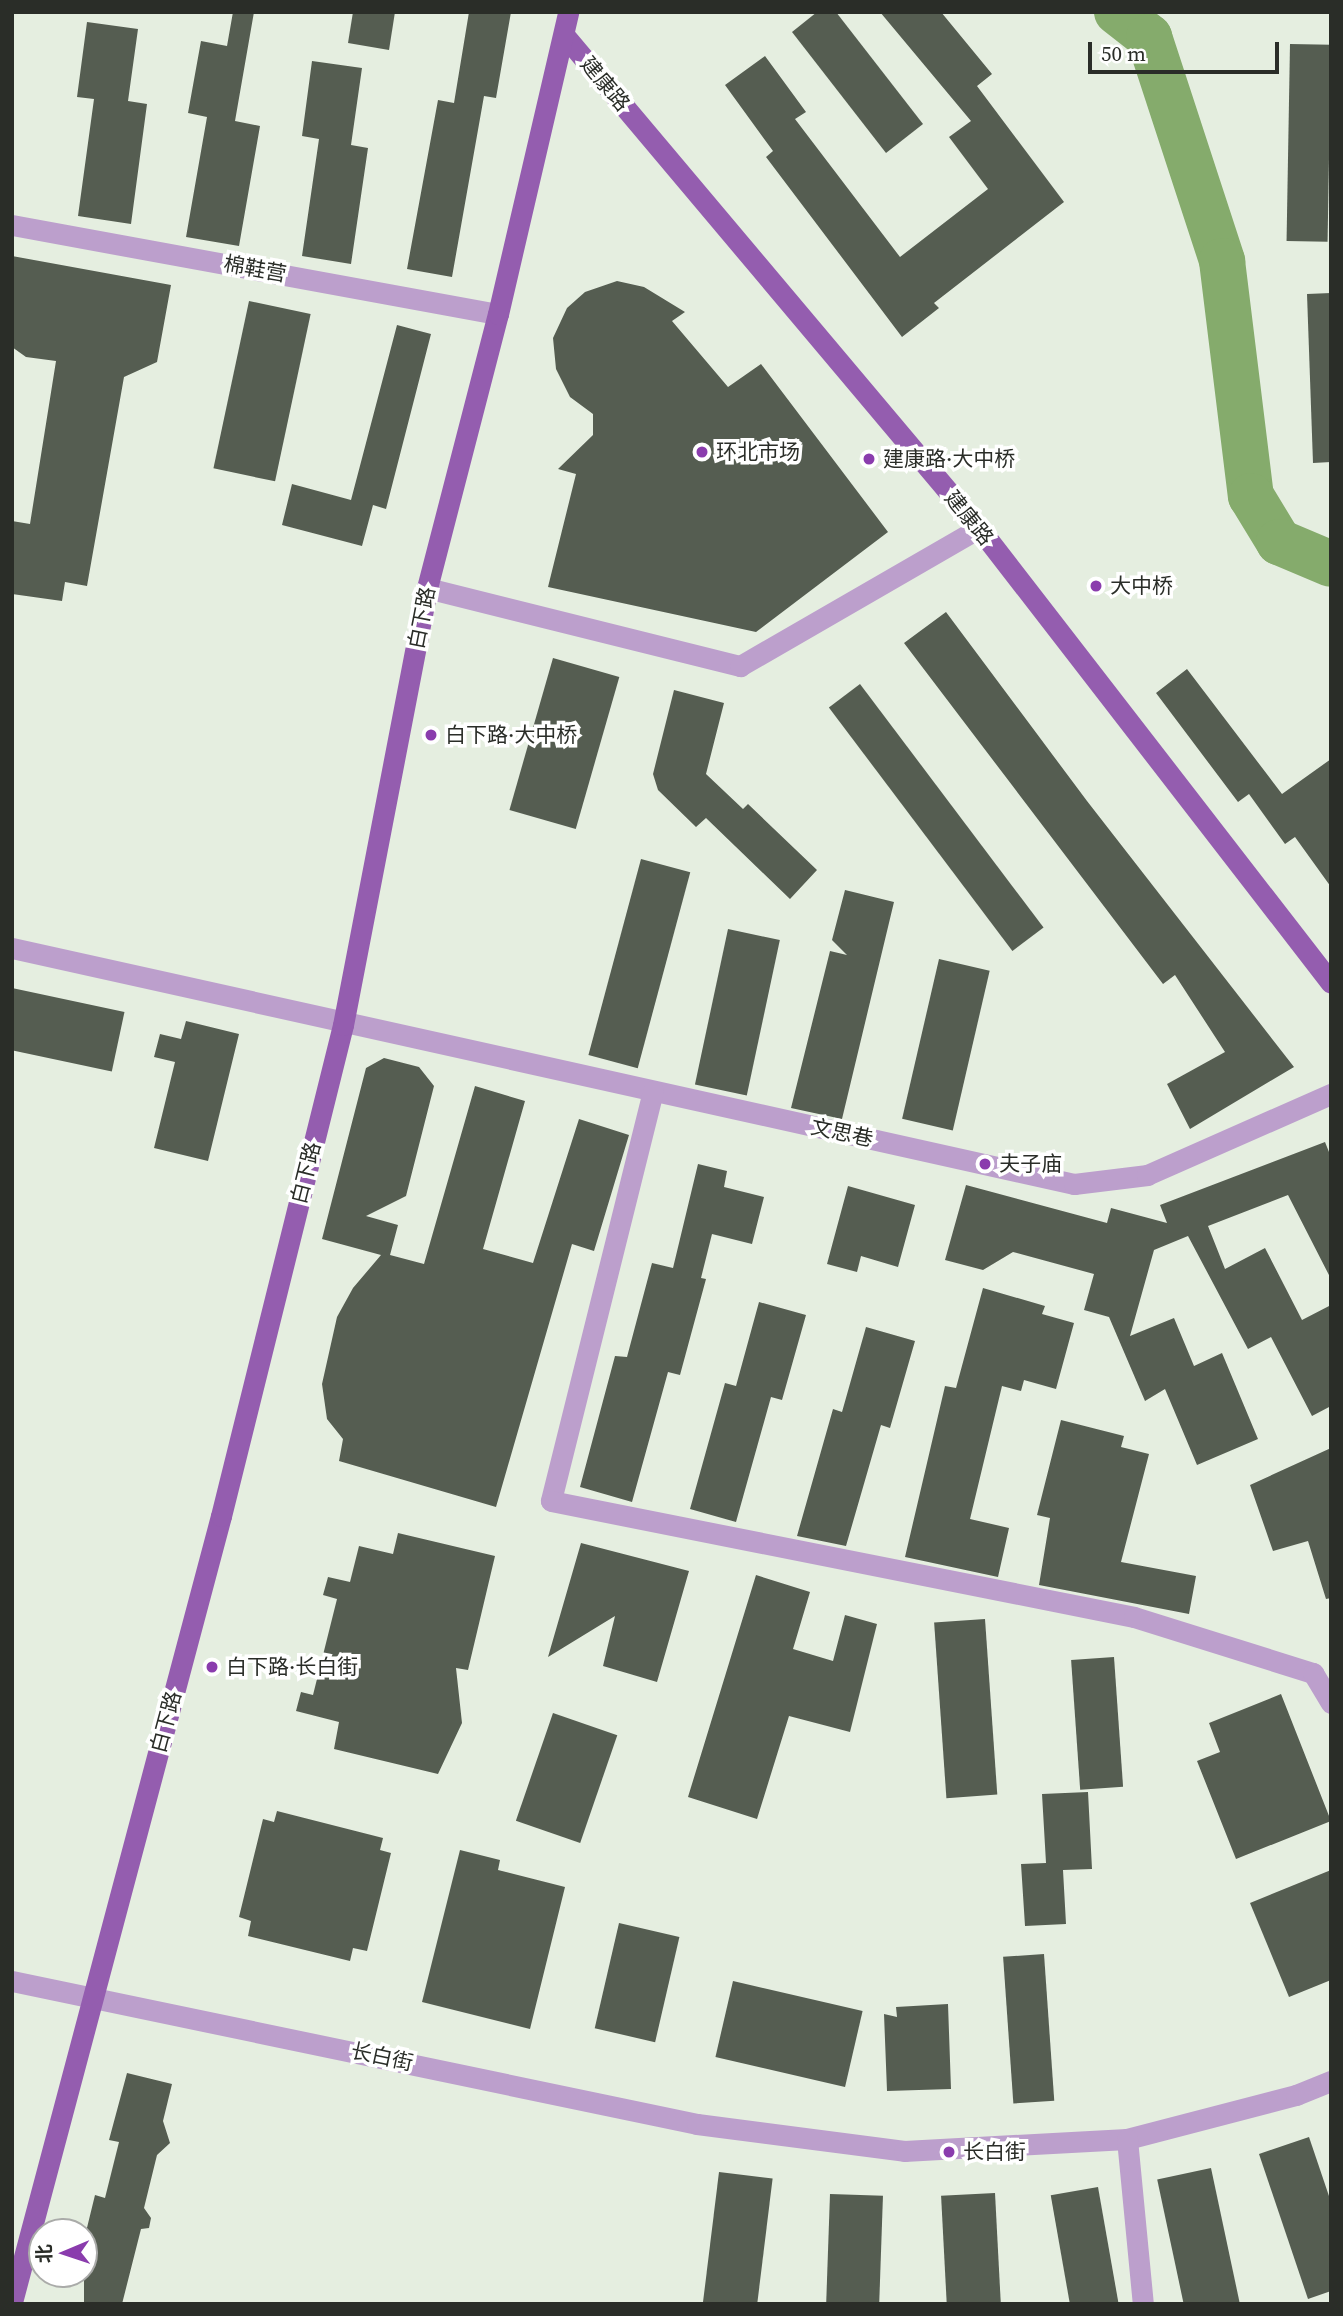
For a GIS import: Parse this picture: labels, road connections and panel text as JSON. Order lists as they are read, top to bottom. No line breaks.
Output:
{"streets":{"main road":["建康路","白下路"],"street":["棉鞋营","文思巷","长白街"]},"crossings":[["建康路","白下路"],["棉鞋营","白下路"],["白下路","文思巷"],["白下路","长白街"]],"places":["环北市场","建康路·大中桥","大中桥","白下路·大中桥","夫子庙","白下路·长白街","长白街"],"scale_bar":"50 m","north":"left"}
